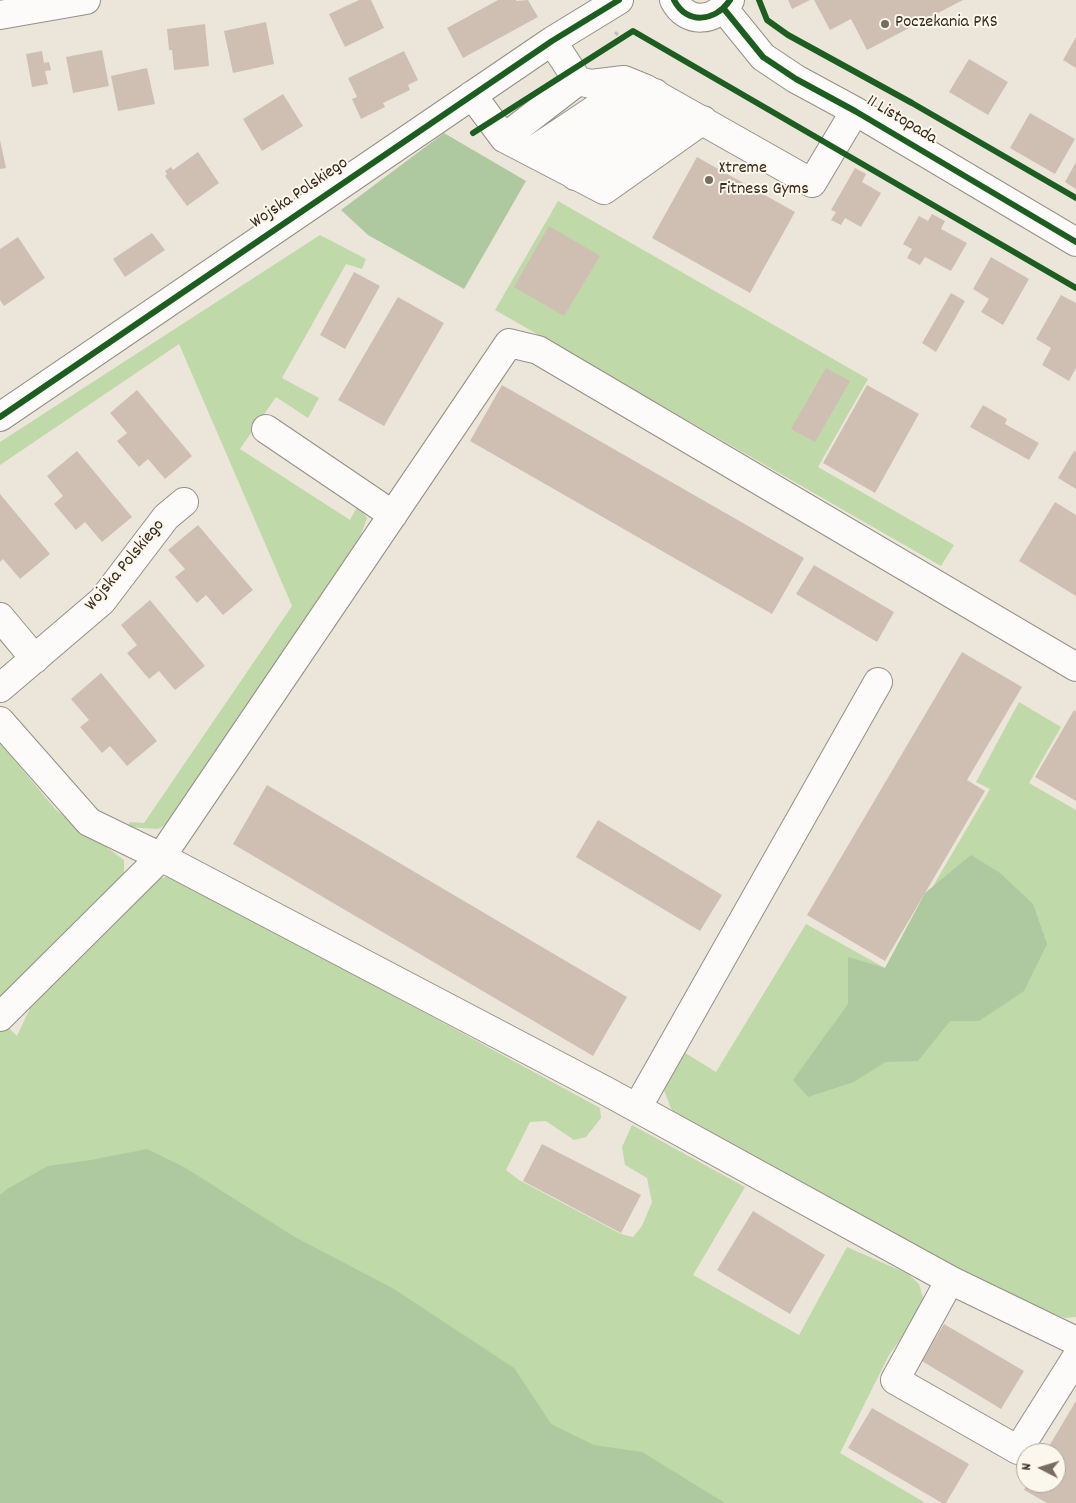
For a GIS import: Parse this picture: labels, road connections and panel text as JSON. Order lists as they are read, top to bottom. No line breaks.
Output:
{"streets":{"street":["11 Listopada","Wojska Polskiego"]},"places":["Poczekania PKS","Xtreme Fitness Gyms"],"north":"left"}
